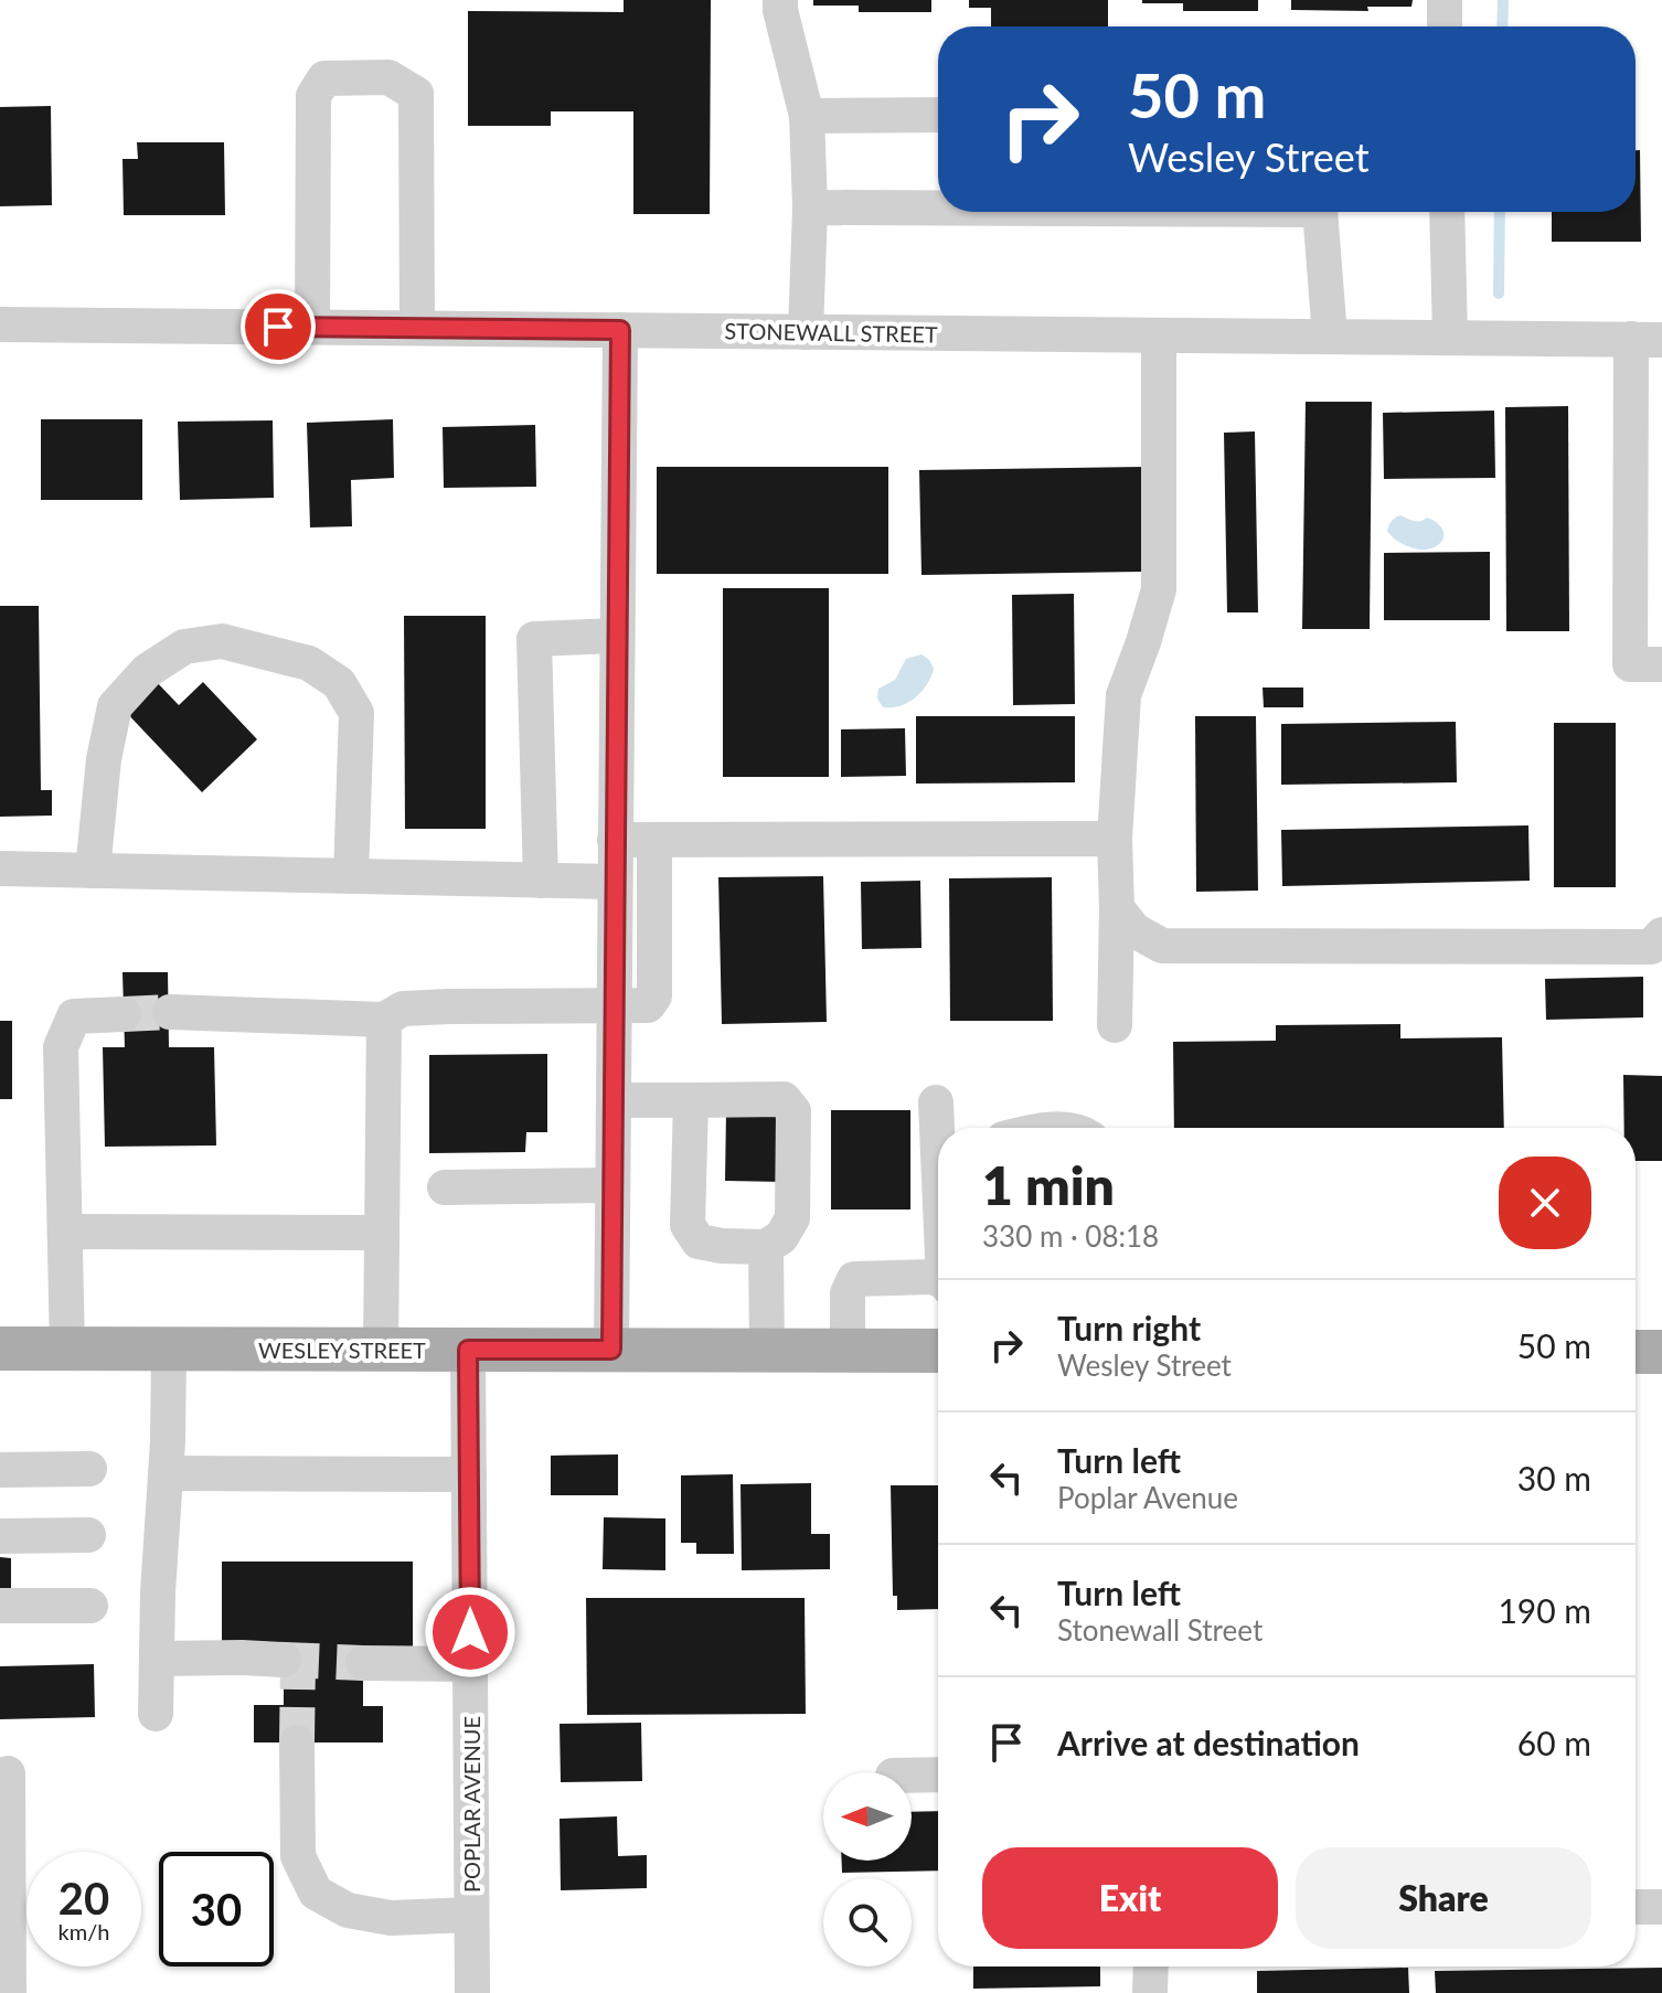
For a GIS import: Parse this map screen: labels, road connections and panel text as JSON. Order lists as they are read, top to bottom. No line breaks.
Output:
{"streets":{"main road":["WESLEY STREET"],"street":["STONEWALL STREET","POPLAR AVENUE"]},"crossings":[["WESLEY STREET","POPLAR AVENUE"]],"north":"left","page":{"turn":["50 m","Wesley Street"],"heading":["1 min","330 m · 08:18"],"list":[{"name":"Turn right","note":"Wesley Street","value":"50 m"},{"name":"Turn left","note":"Poplar Avenue","value":"30 m"},{"name":"Turn left","note":"Stonewall Street","value":"190 m"},{"name":"Arrive at destination","value":"60 m"}],"buttons":["Exit","Share"],"speed":"20 km/h","limit":"30"}}
